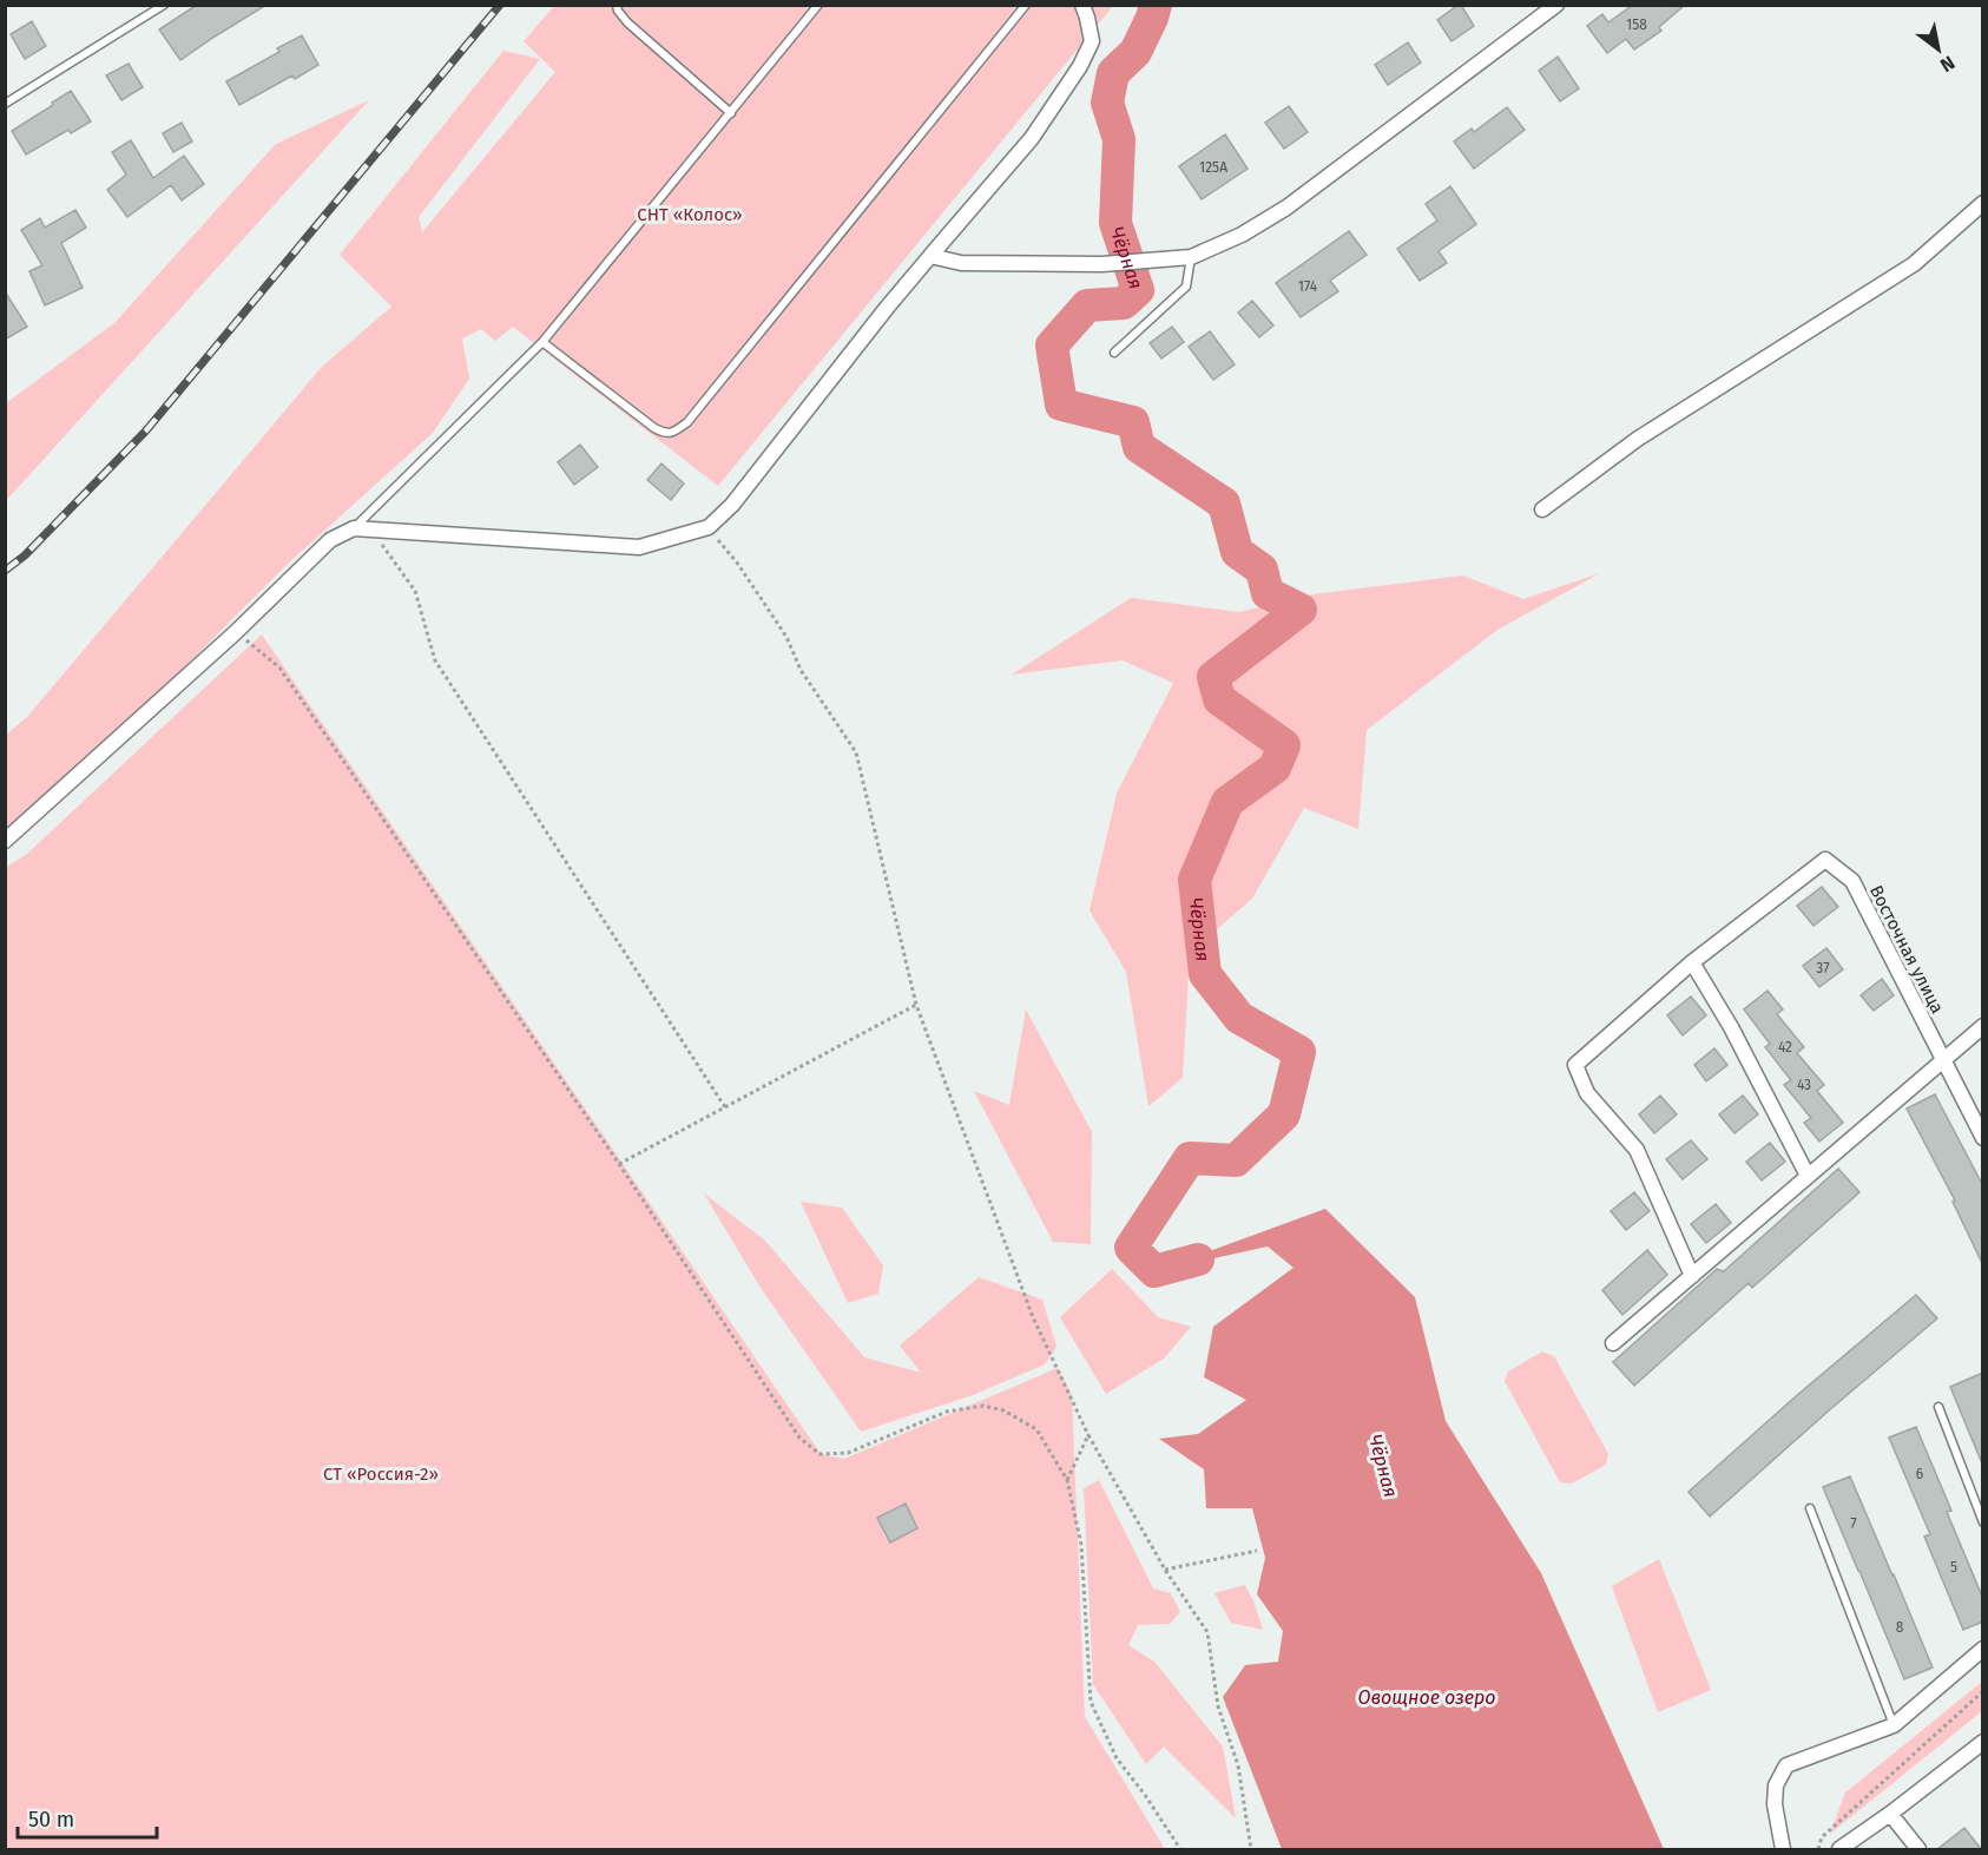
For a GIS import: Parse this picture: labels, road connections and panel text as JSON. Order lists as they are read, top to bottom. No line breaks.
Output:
{"streets":{"street":["Восточная улица"]},"water":["Чёрная","Овощное озеро"],"parks":["СНТ «Колос»","СТ «Россия-2»"],"house_numbers":["158","125А","174","37","42","43","6","7","5","8"],"scale_bar":"50 m","north":"bottom right"}
